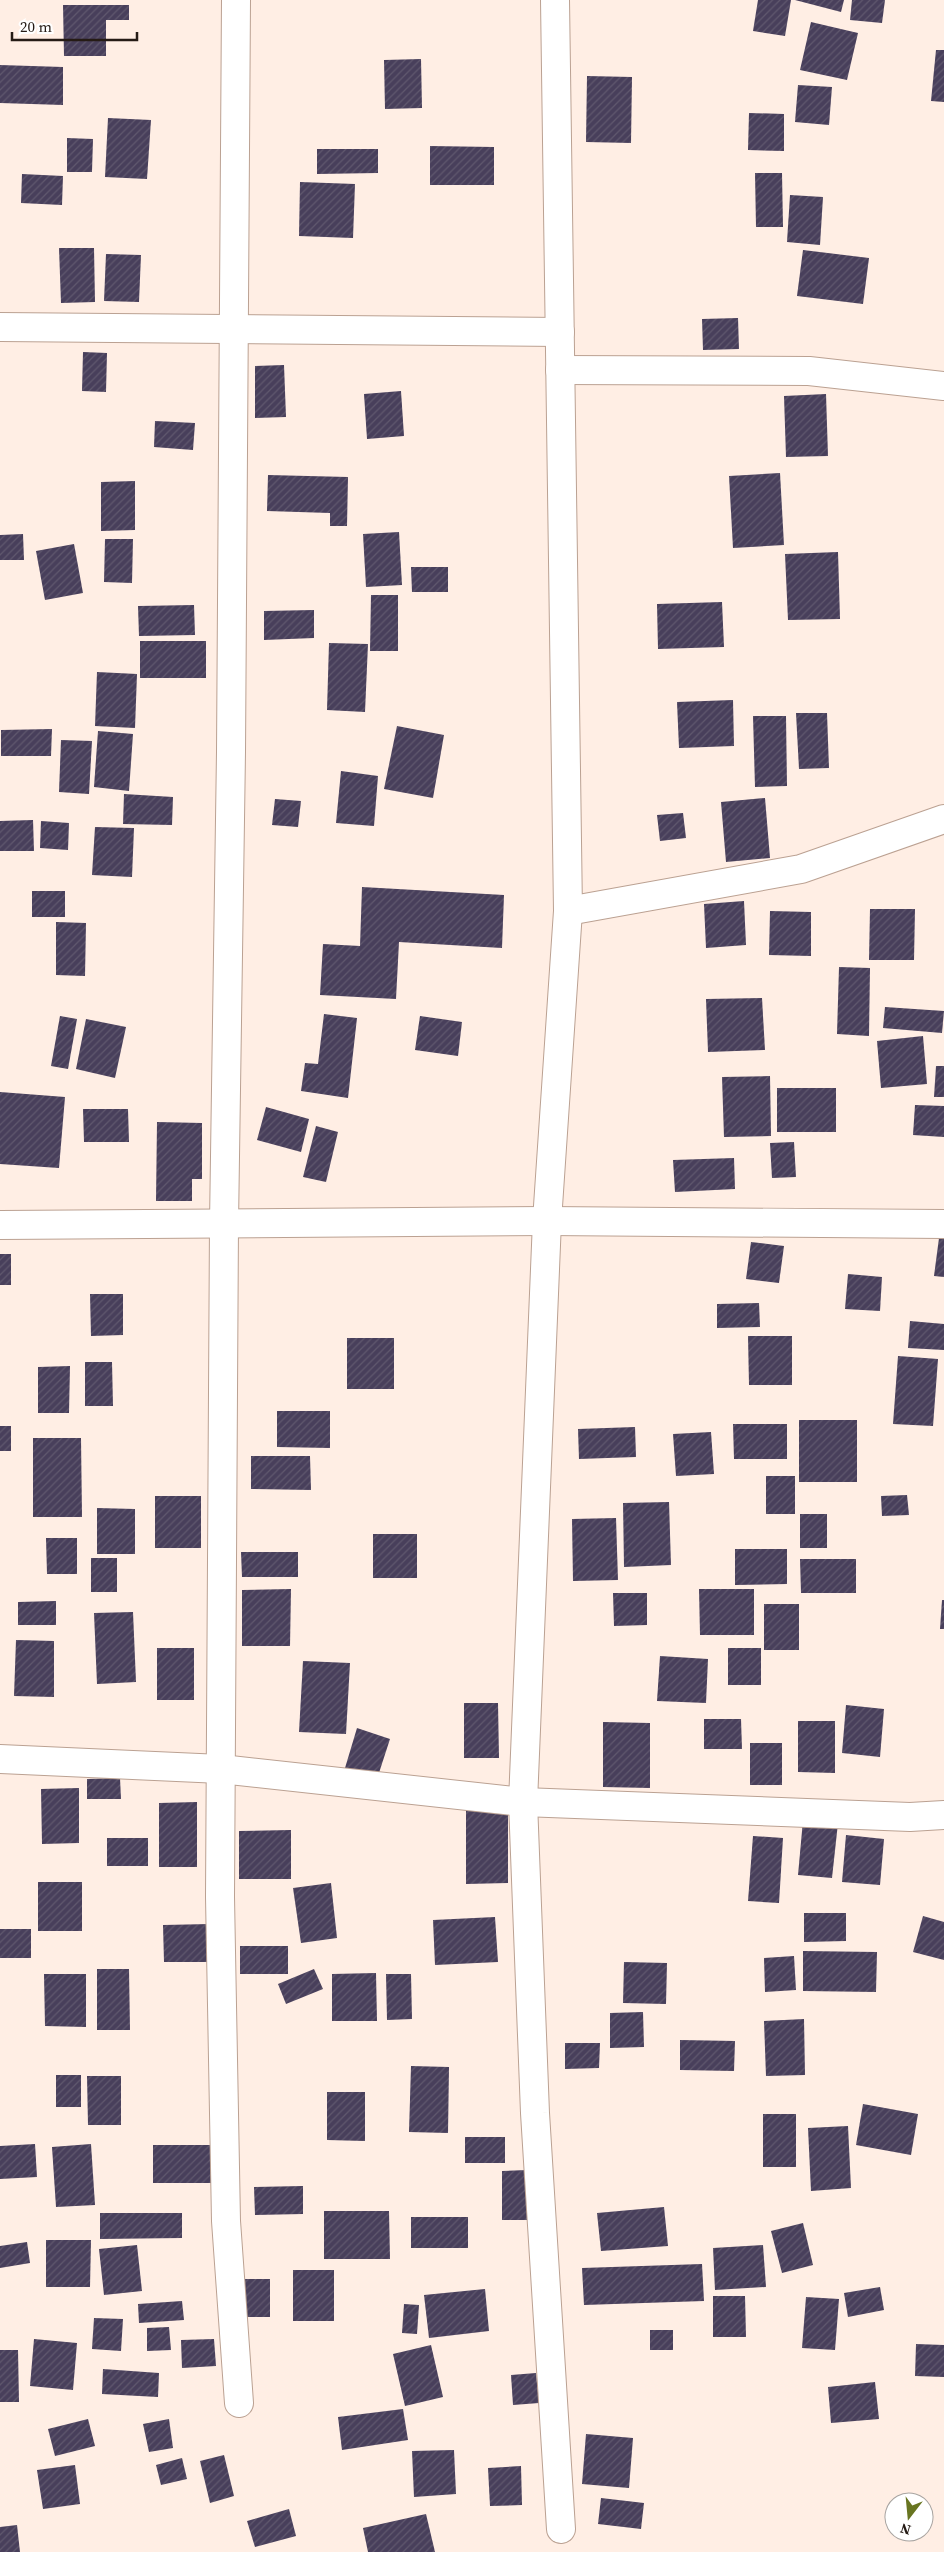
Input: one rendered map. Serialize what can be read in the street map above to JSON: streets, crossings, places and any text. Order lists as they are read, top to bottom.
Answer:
{
  "scale_bar": "20 m",
  "north": "bottom"
}
